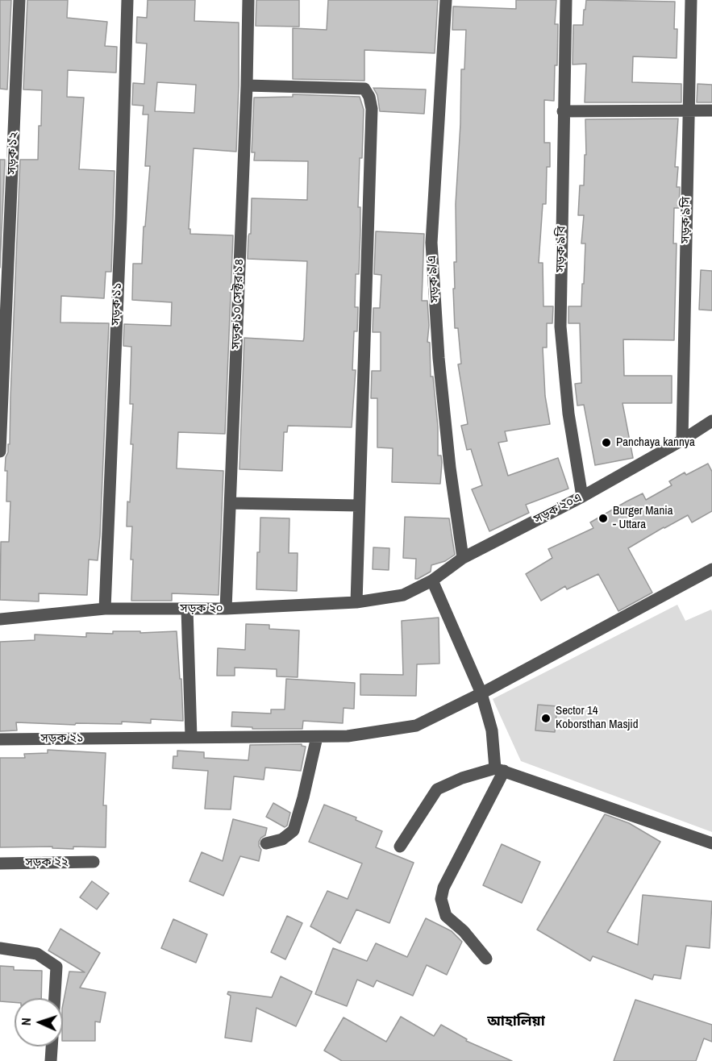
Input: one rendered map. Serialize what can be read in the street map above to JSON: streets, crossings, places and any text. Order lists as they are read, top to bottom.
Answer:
{
  "streets": {
    "street": [
      "সড়ক ১২",
      "সড়ক ৯সি",
      "সড়ক ৯বি",
      "সড়ক ৯/এ",
      "সড়ক ১১",
      "সড়ক ১০ সেক্টর ১৪",
      "সড়ক ২০এ",
      "সড়ক ২০",
      "সড়ক ২১",
      "সড়ক ২২"
    ]
  },
  "crossings": [
    ["সড়ক ৯সি", "সড়ক ২০এ"],
    ["সড়ক ৯বি", "সড়ক ২০এ"],
    ["সড়ক ৯/এ", "সড়ক ২০এ"],
    ["সড়ক ১১", "সড়ক ২০"],
    ["সড়ক ১০ সেক্টর ১৪", "সড়ক ২০"],
    ["সড়ক ২০এ", "সড়ক ২০"]
  ],
  "districts": ["আহালিয়া"],
  "places": ["Panchaya kannya", "Burger Mania - Uttara", "Sector 14 Koborsthan Masjid"],
  "north": "left"
}
